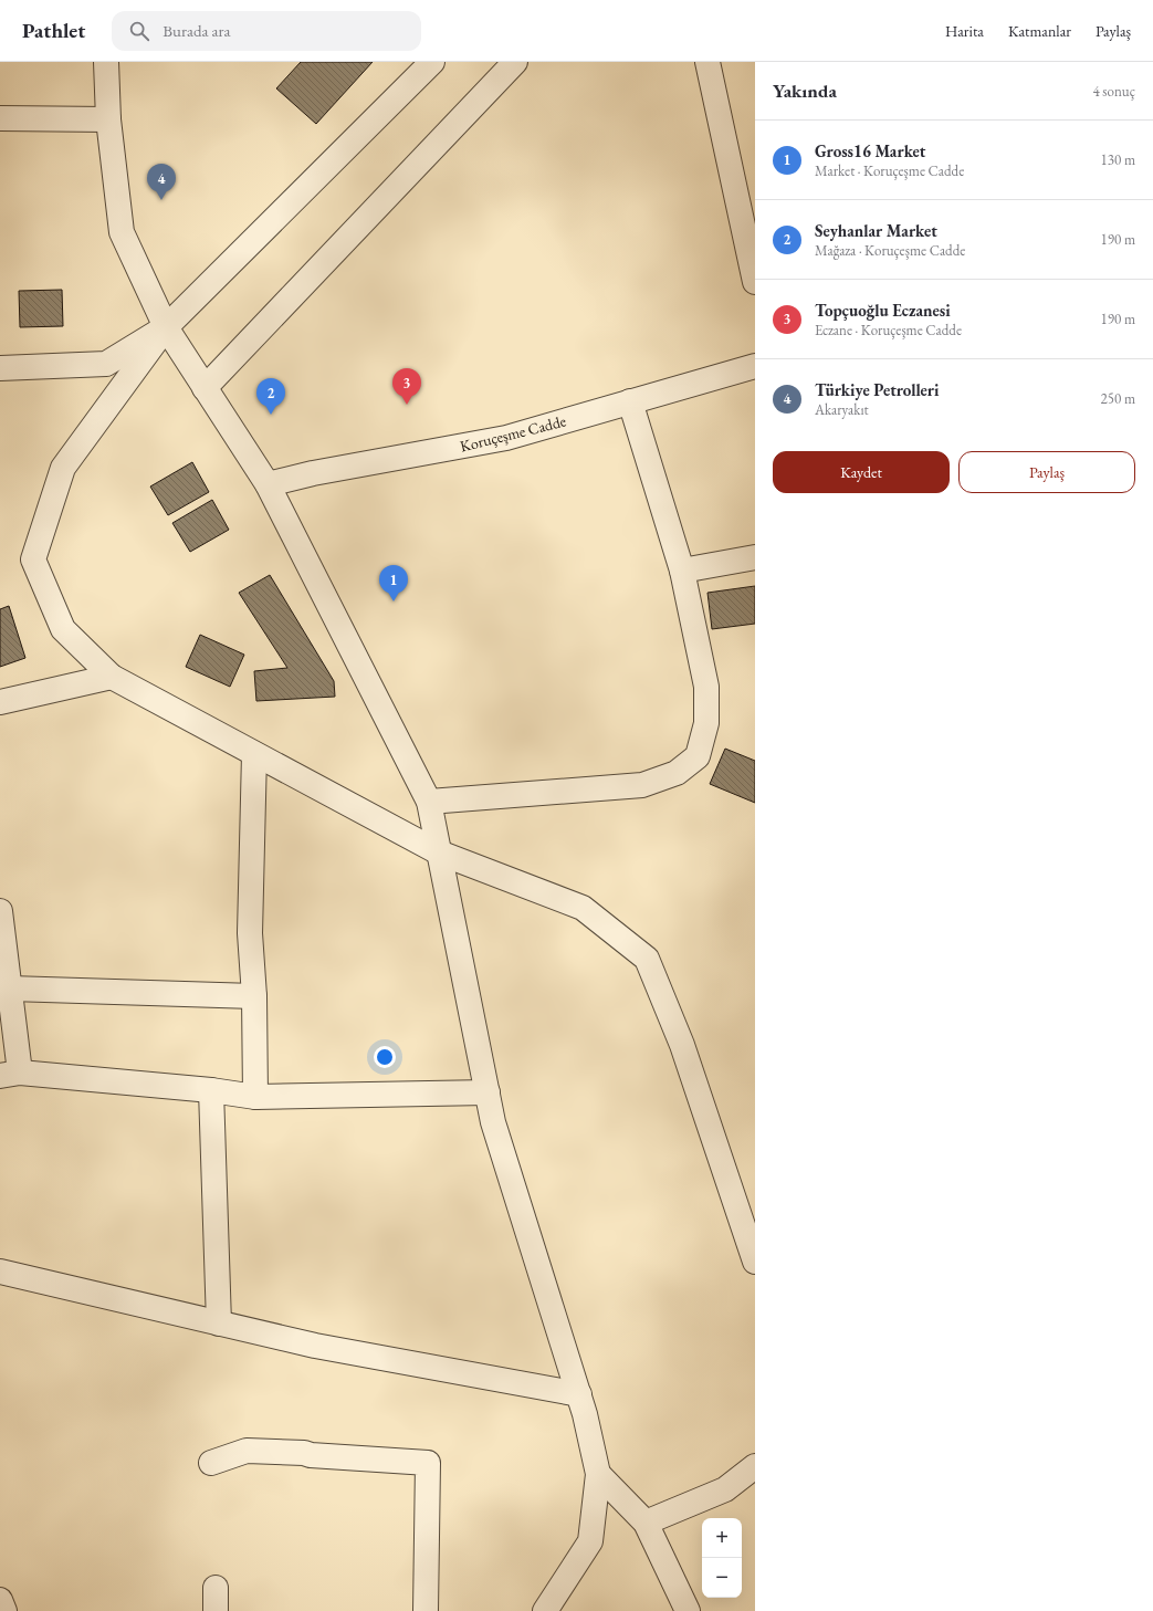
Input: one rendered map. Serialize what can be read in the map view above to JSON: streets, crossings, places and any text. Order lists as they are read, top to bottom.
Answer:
{
  "streets": {
    "street": ["Koruçeşme Cadde"]
  },
  "page": {
    "header": "Pathlet",
    "search": "Burada ara",
    "nav": ["Harita", "Katmanlar", "Paylaş"],
    "heading": ["Yakında", "4 sonuç"],
    "list": [
      {
        "mark": "1",
        "name": "Gross16 Market",
        "note": "Market · Koruçeşme Cadde",
        "value": "130 m"
      },
      {
        "mark": "2",
        "name": "Seyhanlar Market",
        "note": "Mağaza · Koruçeşme Cadde",
        "value": "190 m"
      },
      {
        "mark": "3",
        "name": "Topçuoğlu Eczanesi",
        "note": "Eczane · Koruçeşme Cadde",
        "value": "190 m"
      },
      {
        "mark": "4",
        "name": "Türkiye Petrolleri",
        "note": "Akaryakıt",
        "value": "250 m"
      }
    ],
    "pins": [
      "4",
      "3",
      "2",
      "1"
    ],
    "buttons": ["Kaydet", "Paylaş"],
    "map_buttons": ["+", "−"]
  }
}
